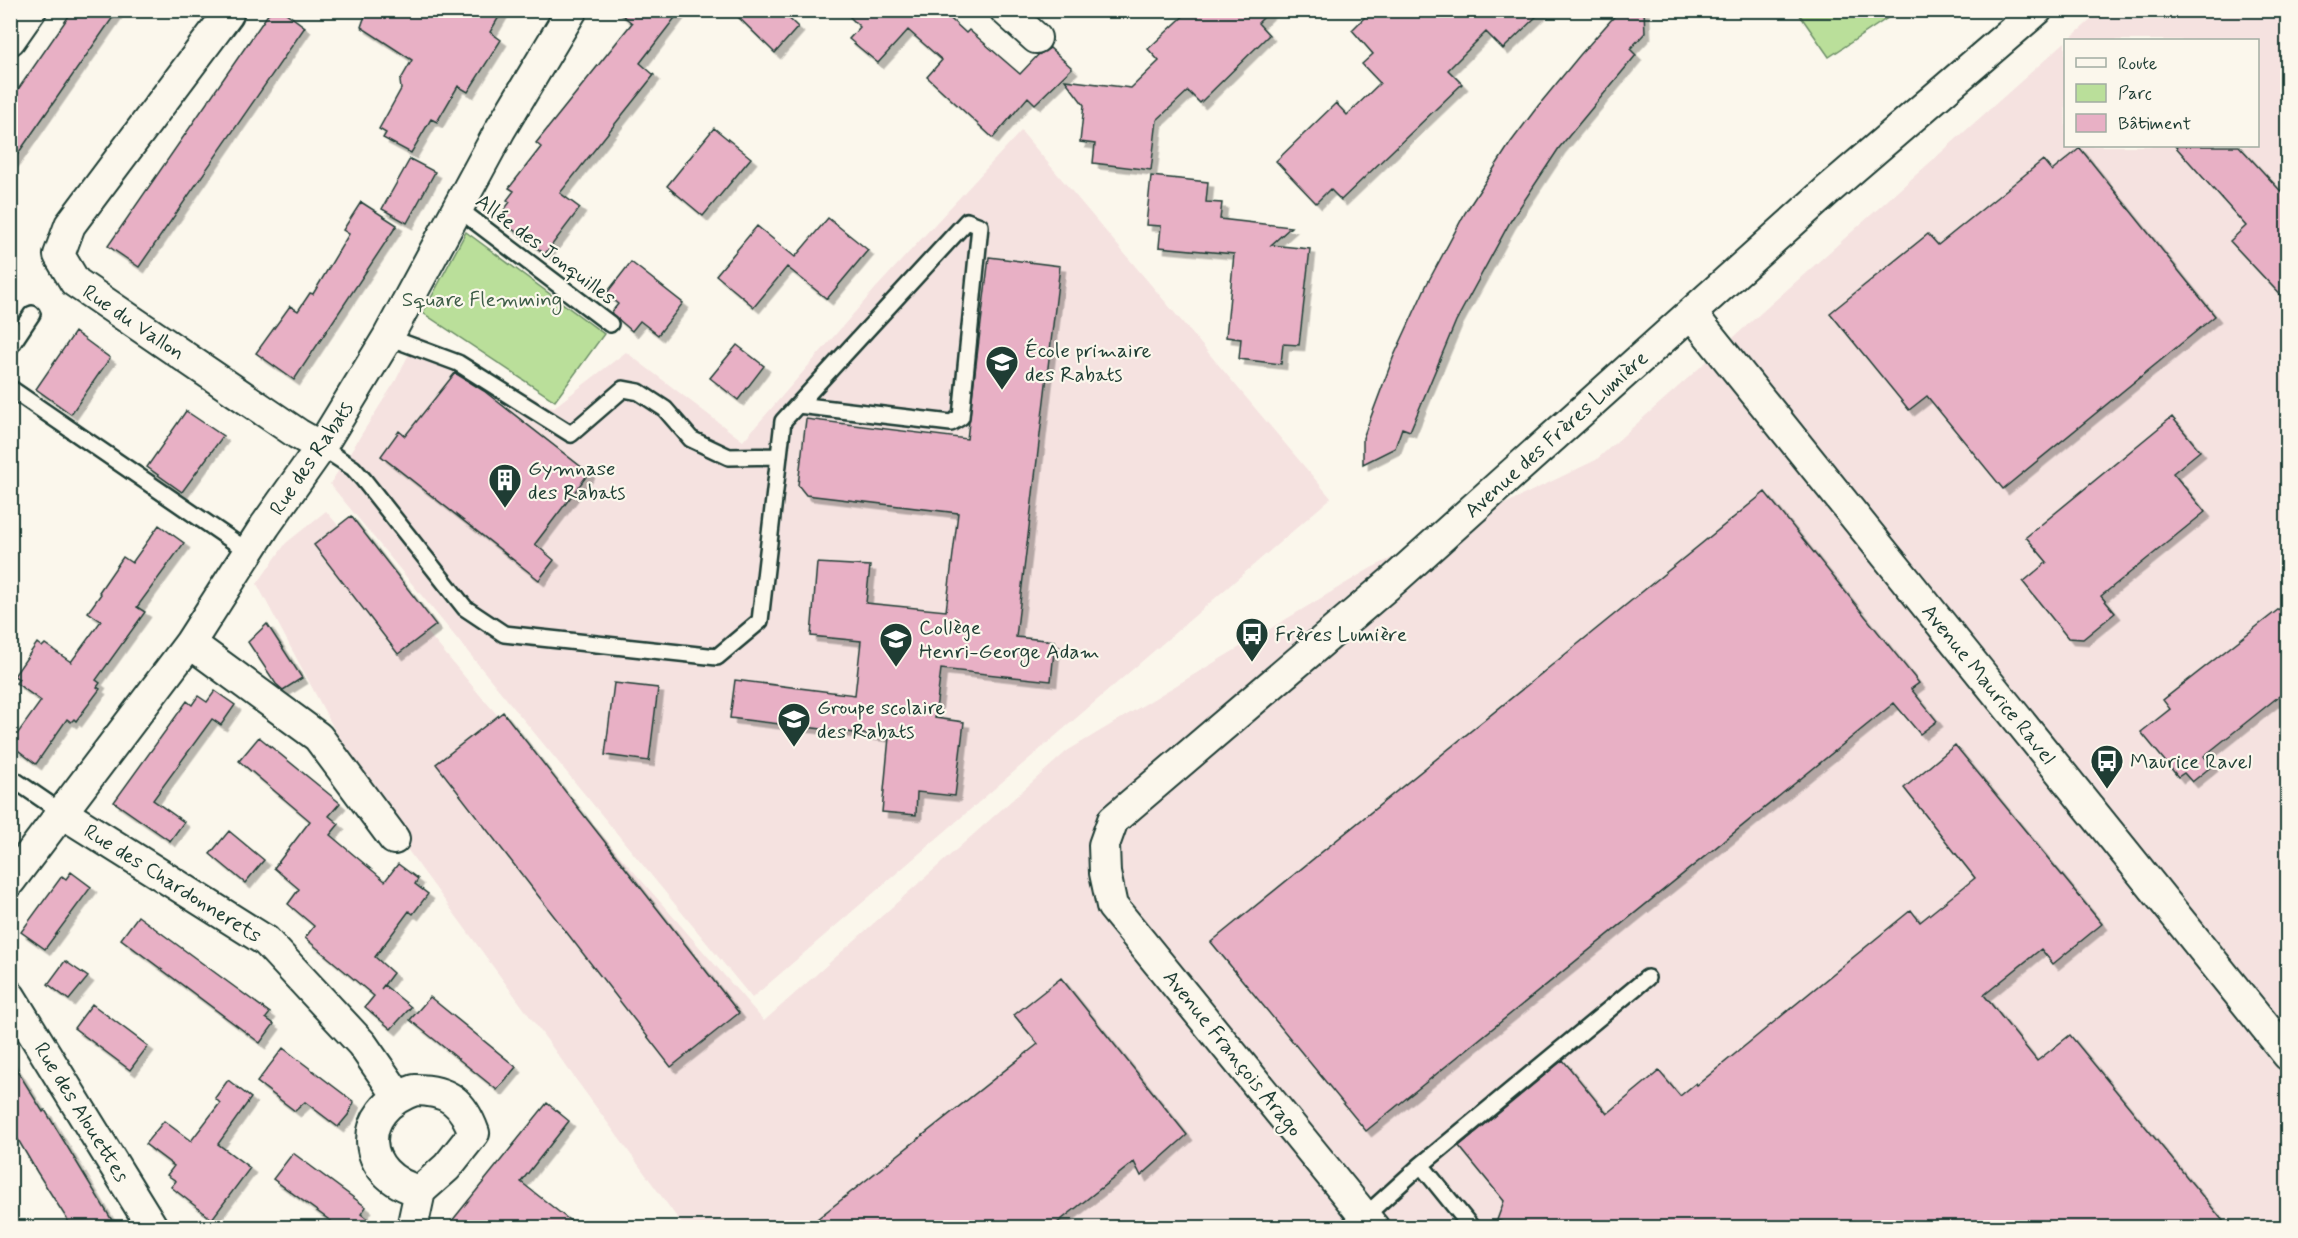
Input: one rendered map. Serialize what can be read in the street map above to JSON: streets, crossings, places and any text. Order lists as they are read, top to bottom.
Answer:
{
  "streets": {
    "street": [
      "Rue du Vallon",
      "Avenue des Frères Lumière",
      "Rue des Rabats",
      "Avenue Maurice Ravel",
      "Rue des Chardonnerets",
      "Avenue François Arago",
      "Rue des Alouettes"
    ],
    "lane": ["Allée des Jonquilles"]
  },
  "crossings": [
    ["Allée des Jonquilles", "Rue des Rabats"],
    ["Rue du Vallon", "Rue des Rabats"],
    ["Avenue des Frères Lumière", "Avenue Maurice Ravel"],
    ["Avenue des Frères Lumière", "Avenue François Arago"],
    ["Rue des Rabats", "Rue des Chardonnerets"]
  ],
  "parks": ["Square Flemming"],
  "places": {
    "school or university": ["École primaire des Rabats", "Collège Henri-George Adam", "Groupe scolaire des Rabats"],
    "building": ["Gymnase des Rabats"],
    "bus stop": ["Frères Lumière", "Maurice Ravel"]
  },
  "legend": ["Route", "Parc", "Bâtiment"]
}
